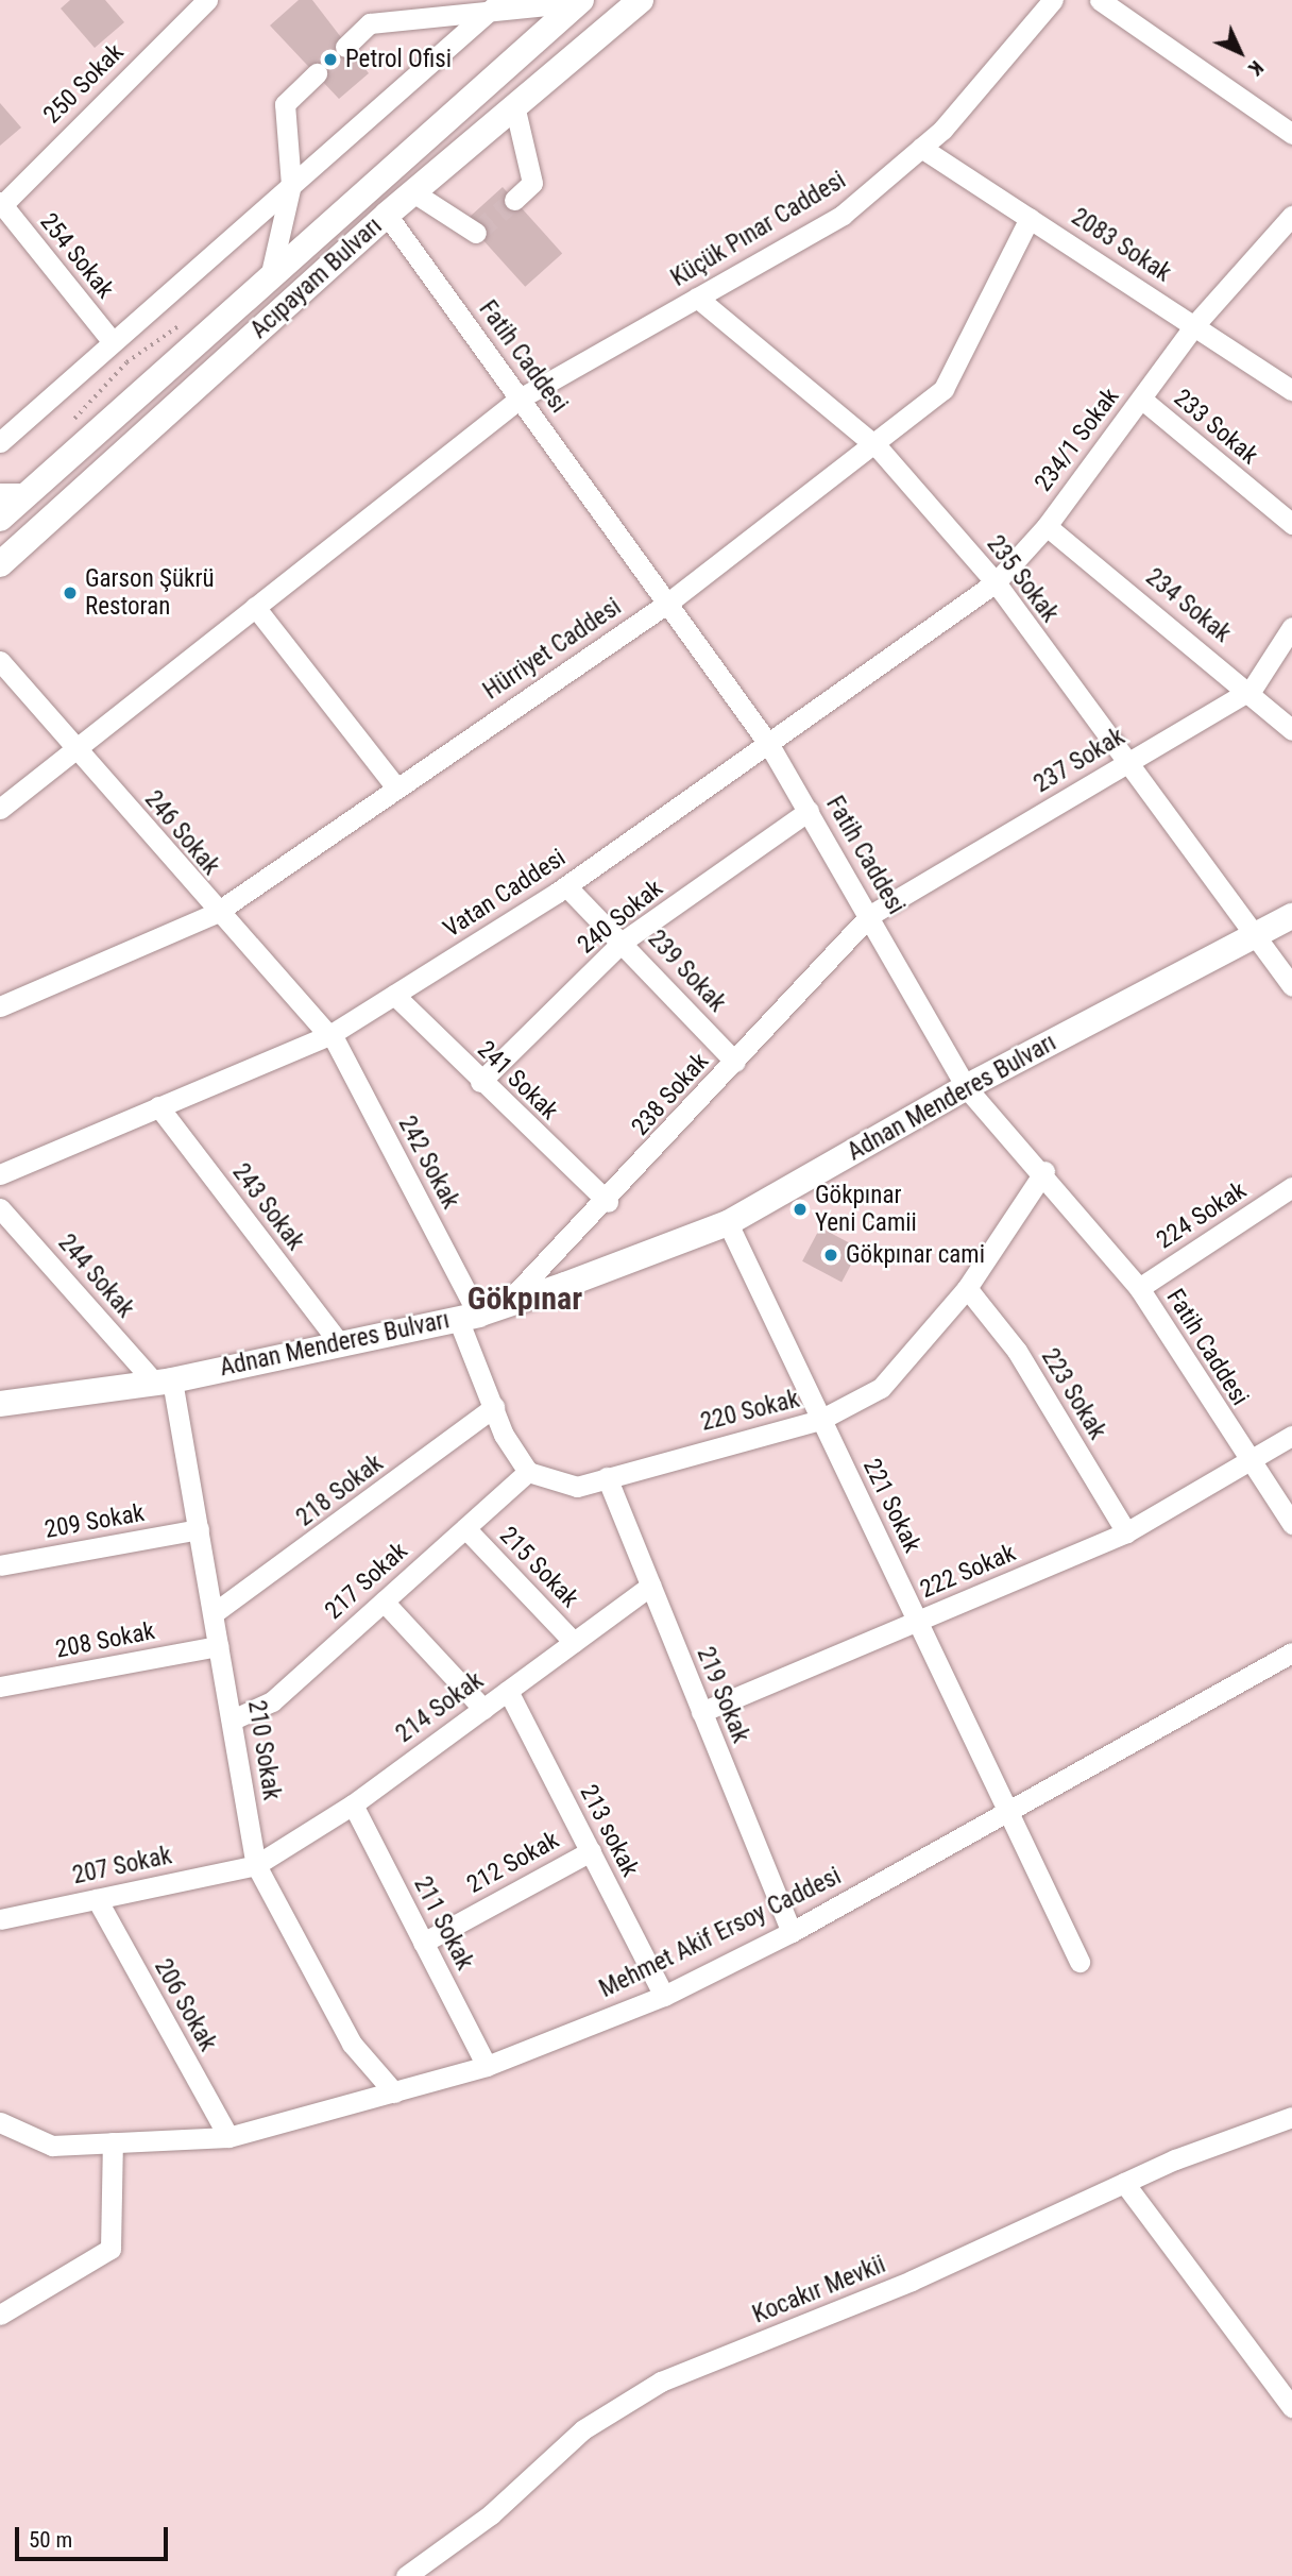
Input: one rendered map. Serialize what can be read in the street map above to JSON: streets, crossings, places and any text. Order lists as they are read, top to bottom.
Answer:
{
  "streets": {
    "main road": ["Acıpayam Bulvarı", "Adnan Menderes Bulvarı"],
    "street": [
      "250 Sokak",
      "Küçük Pınar Caddesi",
      "2083 Sokak",
      "254 Sokak",
      "Fatih Caddesi",
      "233 Sokak",
      "234/1 Sokak",
      "235 Sokak",
      "234 Sokak",
      "Hürriyet Caddesi",
      "237 Sokak",
      "246 Sokak",
      "Vatan Caddesi",
      "240 Sokak",
      "239 Sokak",
      "241 Sokak",
      "238 Sokak",
      "242 Sokak",
      "243 Sokak",
      "224 Sokak",
      "244 Sokak",
      "223 Sokak",
      "220 Sokak",
      "218 Sokak",
      "221 Sokak",
      "209 Sokak",
      "215 Sokak",
      "222 Sokak",
      "217 Sokak",
      "208 Sokak",
      "219 Sokak",
      "214 Sokak",
      "210 Sokak",
      "213 sokak",
      "212 Sokak",
      "207 Sokak",
      "211 Sokak",
      "Mehmet Akif Ersoy Caddesi",
      "206 Sokak",
      "Kocakır Mevkii"
    ]
  },
  "crossings": [
    ["250 Sokak", "254 Sokak"],
    ["Küçük Pınar Caddesi", "2083 Sokak"],
    ["Küçük Pınar Caddesi", "Fatih Caddesi"],
    ["Küçük Pınar Caddesi", "235 Sokak"],
    ["Küçük Pınar Caddesi", "246 Sokak"],
    ["2083 Sokak", "234/1 Sokak"],
    ["2083 Sokak", "Hürriyet Caddesi"],
    ["Acıpayam Bulvarı", "Fatih Caddesi"],
    ["Fatih Caddesi", "Hürriyet Caddesi"],
    ["Fatih Caddesi", "237 Sokak"],
    ["Fatih Caddesi", "Vatan Caddesi"],
    ["Fatih Caddesi", "240 Sokak"],
    ["Fatih Caddesi", "238 Sokak"],
    ["Fatih Caddesi", "Adnan Menderes Bulvarı"],
    ["Fatih Caddesi", "224 Sokak"],
    ["Fatih Caddesi", "220 Sokak"],
    ["Fatih Caddesi", "222 Sokak"],
    ["233 Sokak", "234/1 Sokak"],
    ["234/1 Sokak", "235 Sokak"],
    ["234/1 Sokak", "234 Sokak"],
    ["234/1 Sokak", "Vatan Caddesi"],
    ["235 Sokak", "Hürriyet Caddesi"],
    ["235 Sokak", "237 Sokak"],
    ["235 Sokak", "Vatan Caddesi"],
    ["235 Sokak", "Adnan Menderes Bulvarı"],
    ["234 Sokak", "237 Sokak"],
    ["Hürriyet Caddesi", "246 Sokak"],
    ["237 Sokak", "238 Sokak"],
    ["246 Sokak", "Vatan Caddesi"],
    ["246 Sokak", "242 Sokak"],
    ["Vatan Caddesi", "239 Sokak"],
    ["Vatan Caddesi", "241 Sokak"],
    ["Vatan Caddesi", "242 Sokak"],
    ["Vatan Caddesi", "243 Sokak"],
    ["240 Sokak", "239 Sokak"],
    ["240 Sokak", "241 Sokak"],
    ["239 Sokak", "238 Sokak"],
    ["241 Sokak", "238 Sokak"],
    ["238 Sokak", "Adnan Menderes Bulvarı"],
    ["Adnan Menderes Bulvarı", "242 Sokak"],
    ["Adnan Menderes Bulvarı", "243 Sokak"],
    ["Adnan Menderes Bulvarı", "244 Sokak"],
    ["Adnan Menderes Bulvarı", "221 Sokak"],
    ["Adnan Menderes Bulvarı", "210 Sokak"],
    ["244 Sokak", "210 Sokak"],
    ["223 Sokak", "220 Sokak"],
    ["223 Sokak", "222 Sokak"],
    ["220 Sokak", "221 Sokak"],
    ["220 Sokak", "217 Sokak"],
    ["220 Sokak", "219 Sokak"],
    ["218 Sokak", "210 Sokak"],
    ["221 Sokak", "222 Sokak"],
    ["221 Sokak", "Mehmet Akif Ersoy Caddesi"],
    ["209 Sokak", "210 Sokak"],
    ["215 Sokak", "217 Sokak"],
    ["215 Sokak", "214 Sokak"],
    ["222 Sokak", "219 Sokak"],
    ["217 Sokak", "210 Sokak"],
    ["208 Sokak", "210 Sokak"],
    ["219 Sokak", "214 Sokak"],
    ["219 Sokak", "Mehmet Akif Ersoy Caddesi"],
    ["214 Sokak", "210 Sokak"],
    ["214 Sokak", "213 sokak"],
    ["214 Sokak", "207 Sokak"],
    ["214 Sokak", "211 Sokak"],
    ["210 Sokak", "207 Sokak"],
    ["210 Sokak", "Mehmet Akif Ersoy Caddesi"],
    ["213 sokak", "212 Sokak"],
    ["213 sokak", "Mehmet Akif Ersoy Caddesi"],
    ["212 Sokak", "211 Sokak"],
    ["207 Sokak", "206 Sokak"],
    ["211 Sokak", "Mehmet Akif Ersoy Caddesi"],
    ["Mehmet Akif Ersoy Caddesi", "206 Sokak"]
  ],
  "districts": ["Gökpınar"],
  "places": [
    "Petrol Ofisi",
    "Garson Şükrü Restoran",
    "Gökpınar Yeni Camii",
    "Gökpınar cami"
  ],
  "scale_bar": "50 m",
  "north": "bottom right"
}
